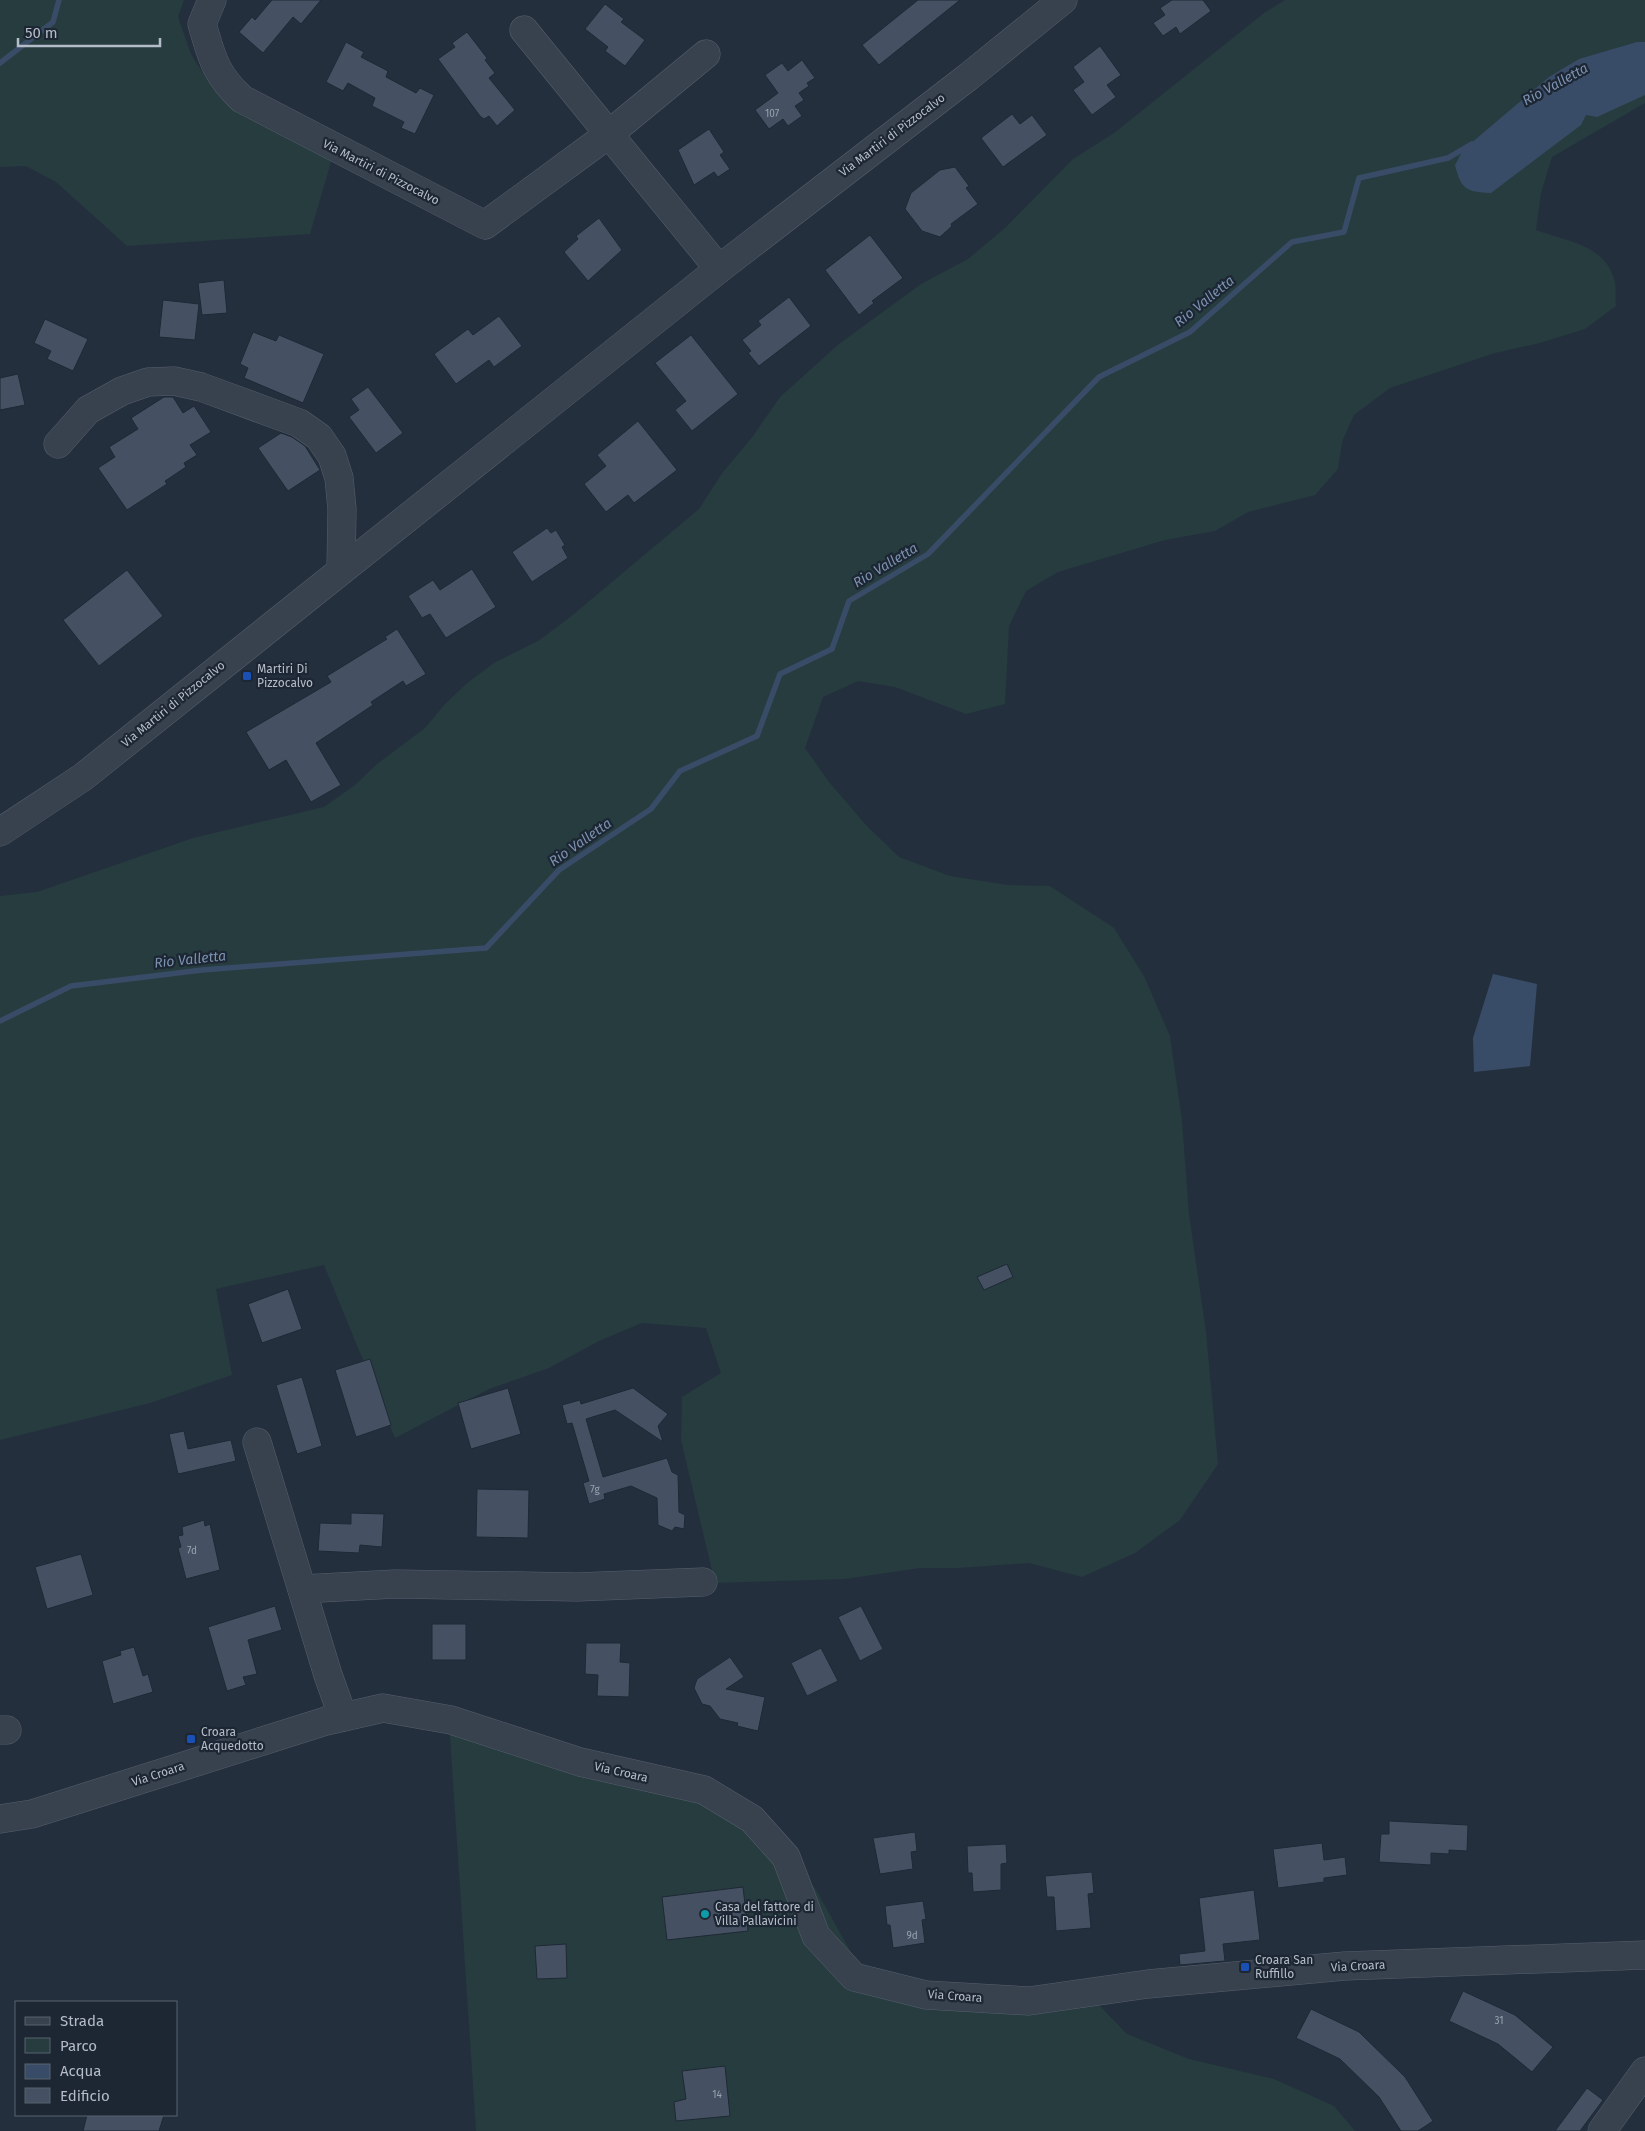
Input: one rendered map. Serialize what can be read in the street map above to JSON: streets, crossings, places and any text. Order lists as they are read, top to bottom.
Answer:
{
  "streets": {
    "street": ["Via Martiri di Pizzocalvo", "Via Croara"]
  },
  "water": ["Rio Valletta"],
  "places": {
    "transit": ["Martiri Di Pizzocalvo", "Croara Acquedotto", "Croara San Ruffillo"],
    "other": ["Casa del fattore di Villa Pallavicini"]
  },
  "house_numbers": [
    "107",
    "7g",
    "7d",
    "9d",
    "31",
    "14"
  ],
  "legend": [
    "Strada",
    "Parco",
    "Acqua",
    "Edificio"
  ],
  "scale_bar": "50 m"
}
